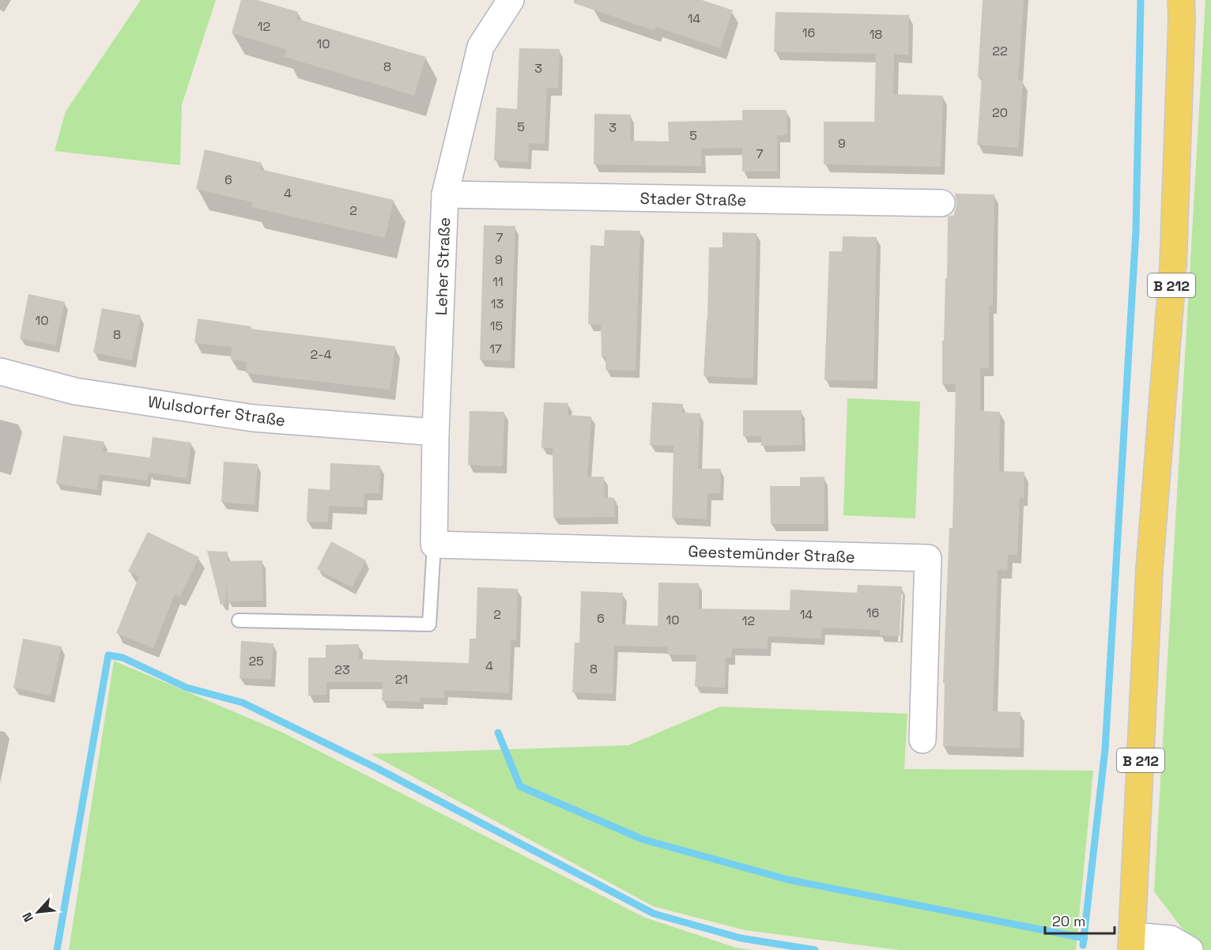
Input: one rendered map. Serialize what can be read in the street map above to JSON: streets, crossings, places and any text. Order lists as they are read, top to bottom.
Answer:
{
  "streets": {
    "main road": ["B 212"],
    "street": [
      "Stader Straße",
      "Leher Straße",
      "Wulsdorfer Straße",
      "Geestemünder Straße"
    ]
  },
  "crossings": [
    ["Stader Straße", "Leher Straße"],
    ["Leher Straße", "Wulsdorfer Straße"],
    ["Leher Straße", "Geestemünder Straße"]
  ],
  "house_numbers": [
    "14",
    "12",
    "16",
    "18",
    "10",
    "22",
    "8",
    "3",
    "20",
    "5",
    "3",
    "5",
    "9",
    "7",
    "6",
    "4",
    "2",
    "7",
    "9",
    "11",
    "13",
    "10",
    "15",
    "8",
    "17",
    "2-4",
    "16",
    "2",
    "14",
    "6",
    "10",
    "12",
    "25",
    "4",
    "8",
    "23",
    "21"
  ],
  "scale_bar": "20 m",
  "north": "bottom left"
}
